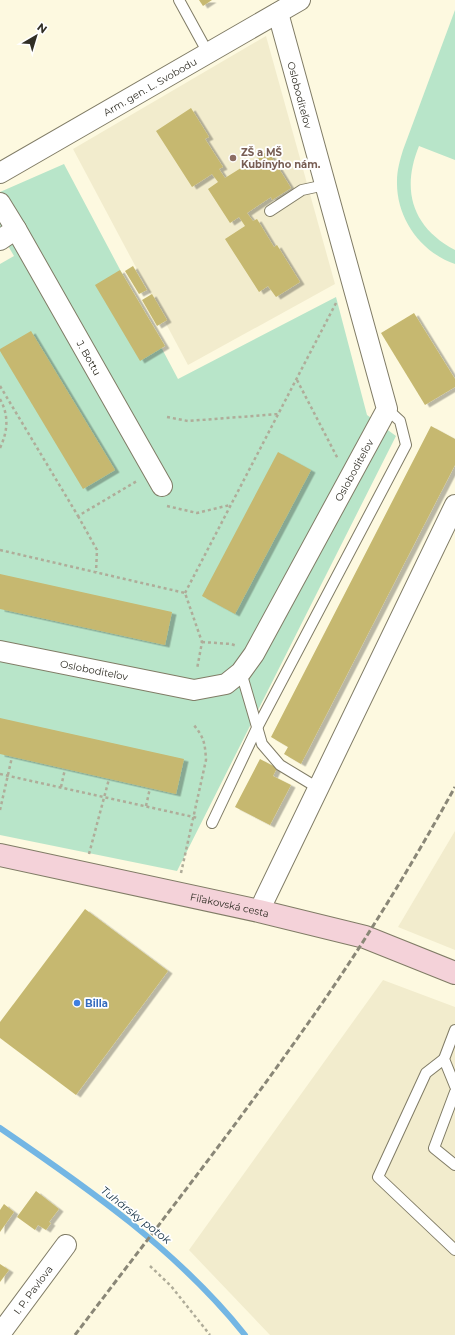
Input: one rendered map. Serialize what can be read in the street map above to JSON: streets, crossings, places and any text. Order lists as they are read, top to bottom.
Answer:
{
  "streets": {
    "street": [
      "Arm. gen. L. Svobodu",
      "Osloboditeľov",
      "J. Bottu",
      "Fiľakovská cesta",
      "I. P. Pavlova"
    ]
  },
  "crossings": [
    ["Arm. gen. L. Svobodu", "Osloboditeľov"]
  ],
  "water": ["Tuhársky potok"],
  "places": ["ZŠ a MŠ Kubínyho nám.", "Billa"],
  "north": "top right"
}
